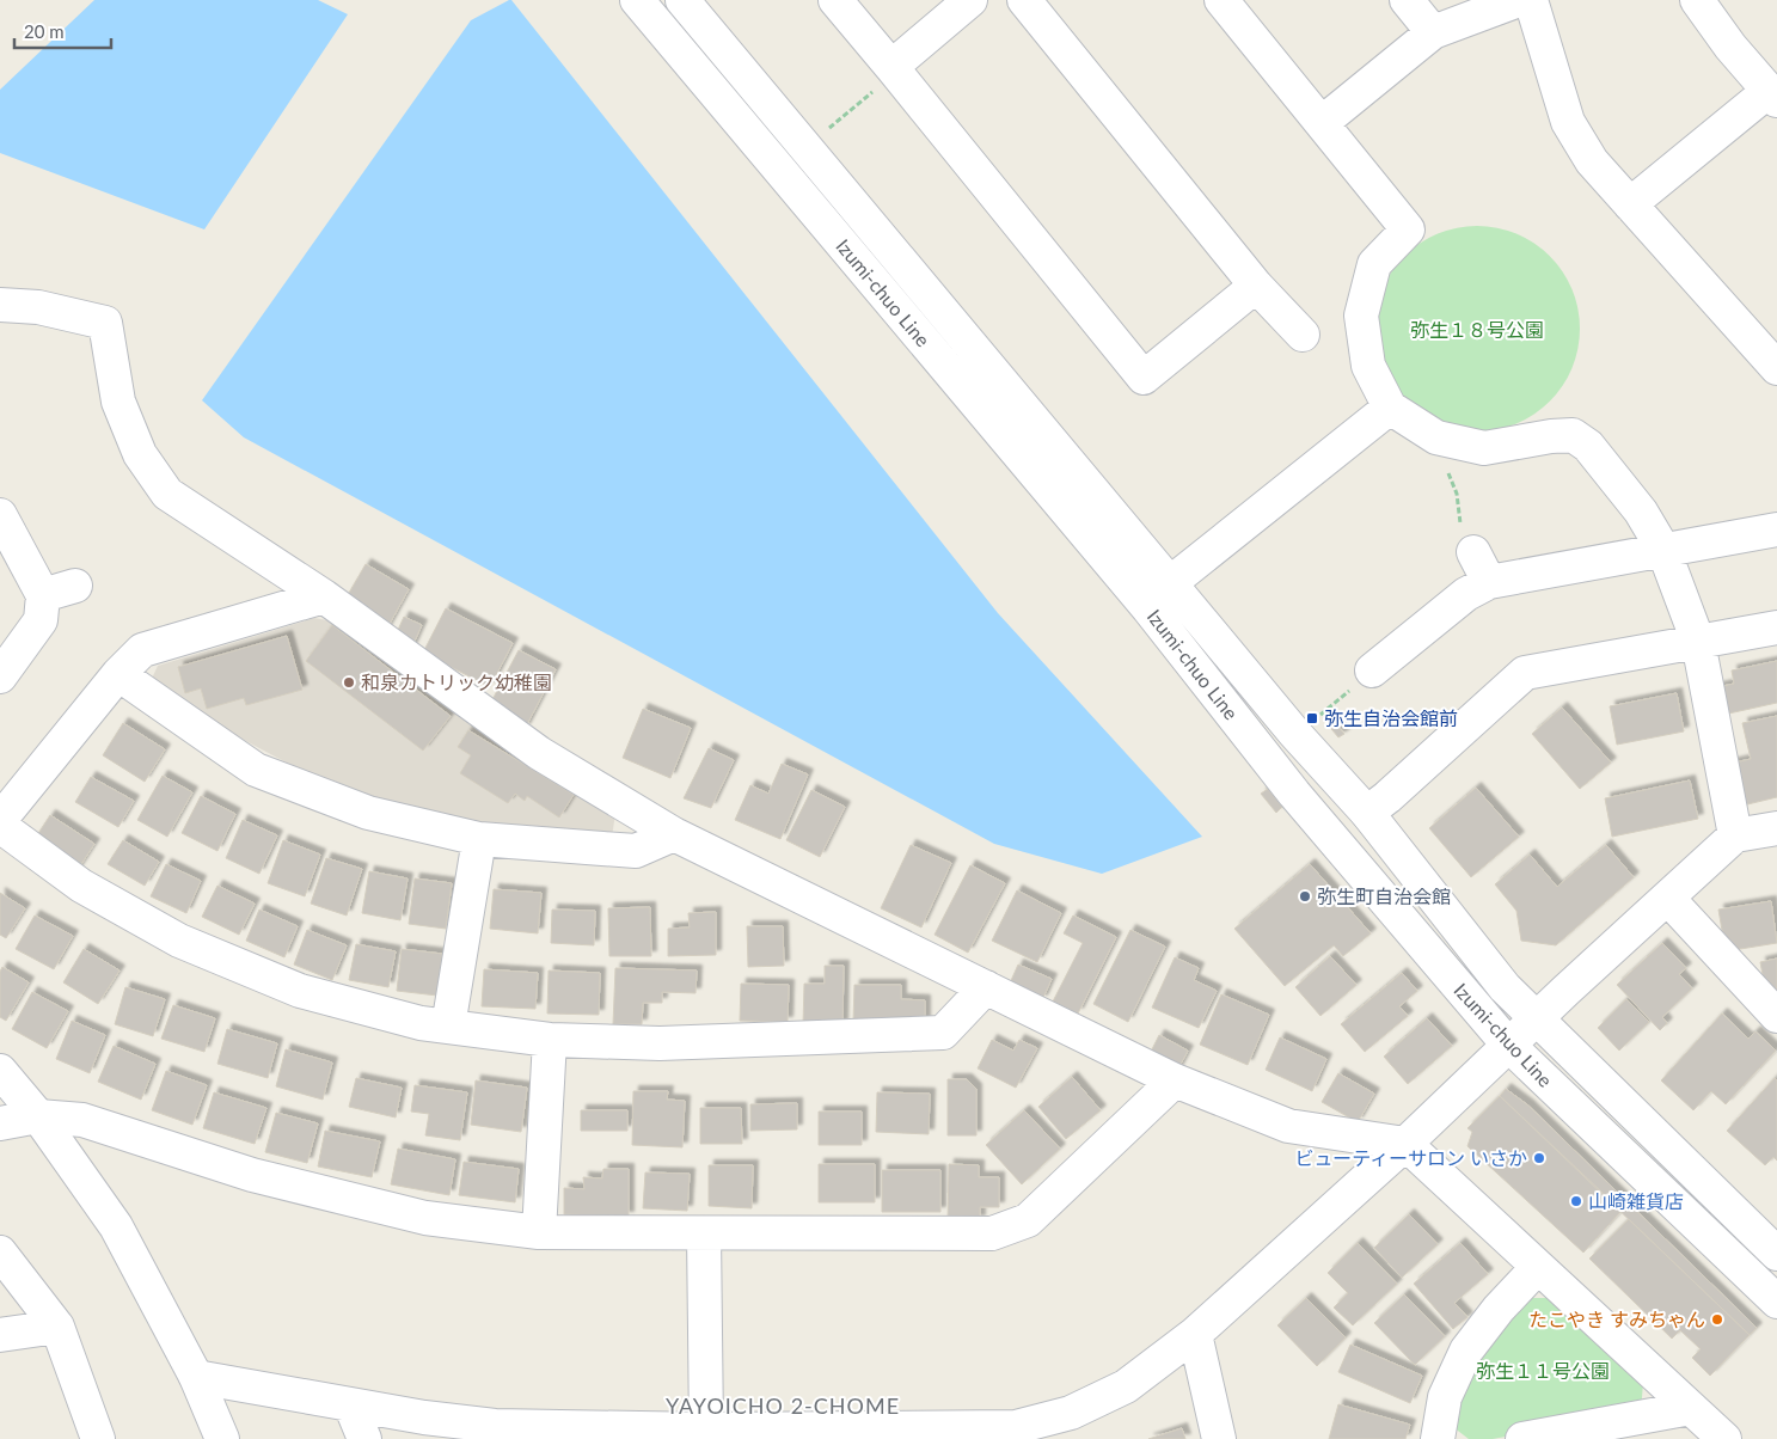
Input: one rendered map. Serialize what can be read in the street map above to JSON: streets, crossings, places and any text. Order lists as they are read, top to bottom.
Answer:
{
  "streets": {
    "street": ["Izumi-chuo Line"]
  },
  "districts": ["YAYOICHO 2-CHOME"],
  "parks": ["弥生１８号公園", "弥生１１号公園"],
  "places": {
    "other": [
      "和泉カトリック幼稚園",
      "弥生町自治会館",
      "ビューティーサロン いさか",
      "山崎雑貨店",
      "たこやき すみちゃん"
    ],
    "transit": ["弥生自治会館前"]
  },
  "scale_bar": "20 m"
}
